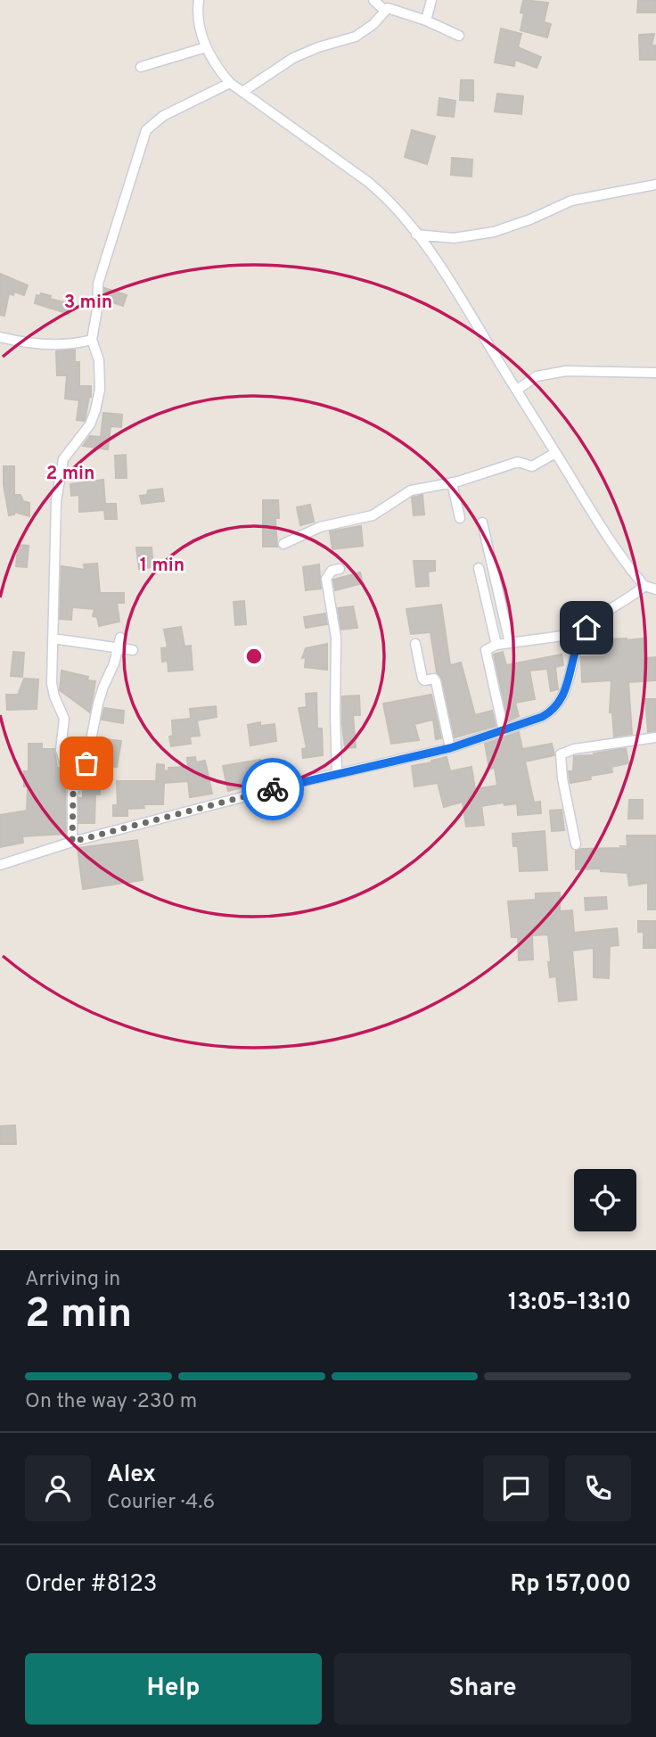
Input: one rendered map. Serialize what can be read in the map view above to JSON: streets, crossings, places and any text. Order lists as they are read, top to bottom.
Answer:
{
  "page": {
    "heading": ["2 min", "Arriving in", "13:05–13:10"],
    "panel": [
      "Alex",
      "Courier · 4.6",
      "Order #8123",
      "Rp 157,000"
    ],
    "bar": "On the way · 230 m",
    "buttons": ["Help", "Share"]
  },
  "rings": ["3 min", "2 min", "1 min"]
}
